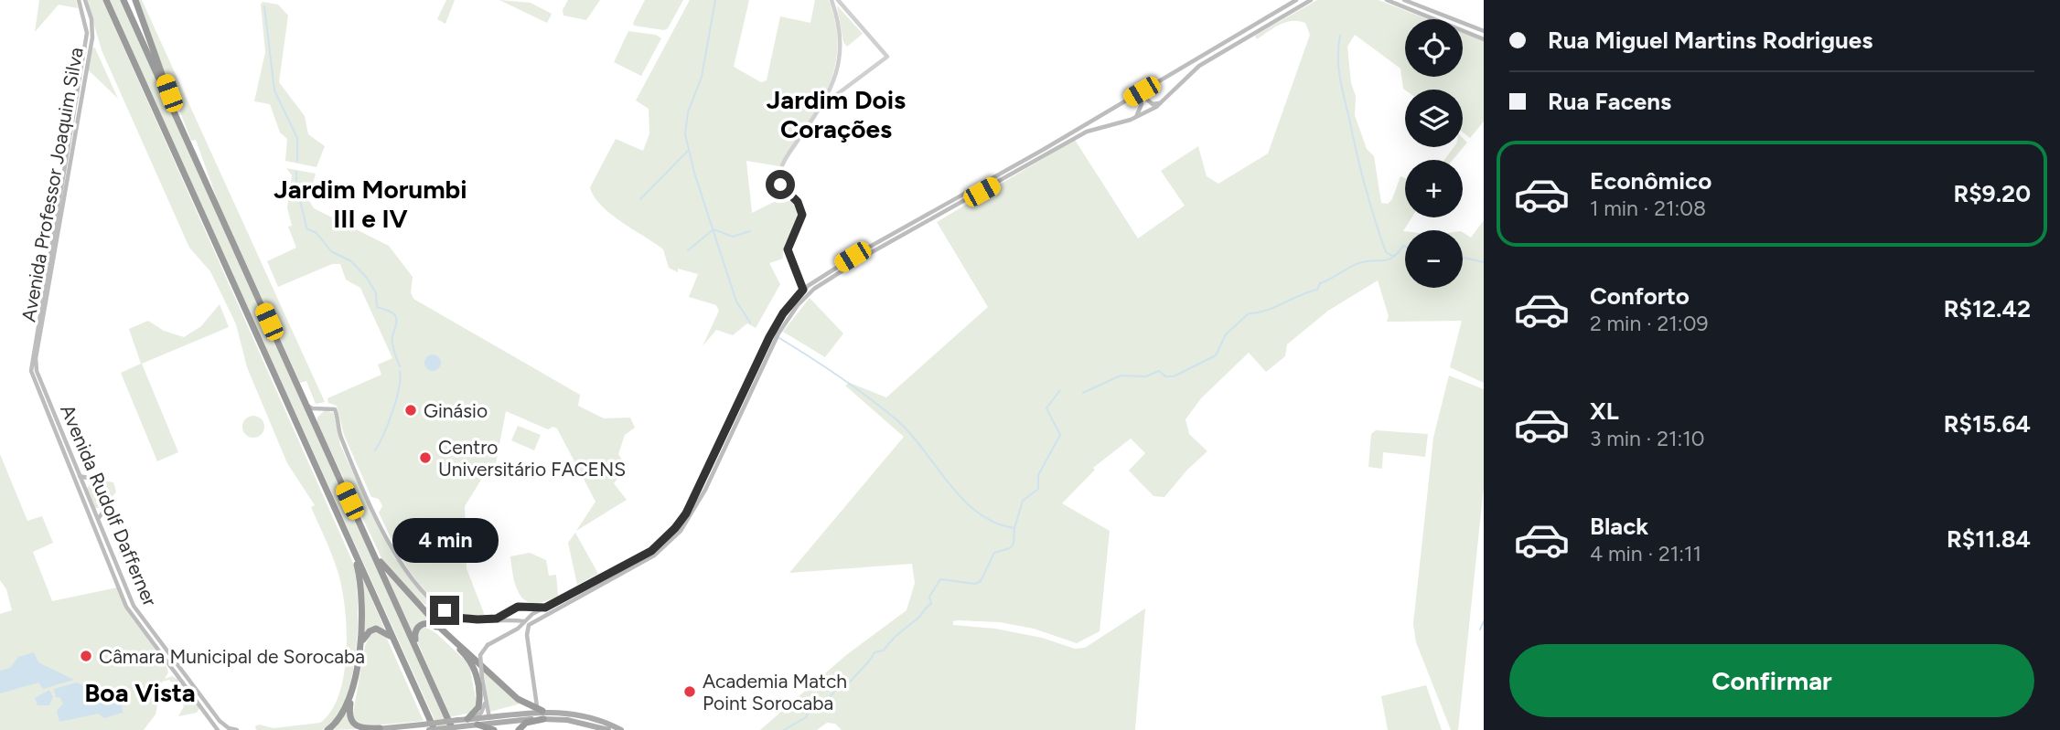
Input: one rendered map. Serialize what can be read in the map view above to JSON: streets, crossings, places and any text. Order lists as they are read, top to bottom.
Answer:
{
  "streets": {
    "main road": ["Avenida Professor Joaquim Silva", "Avenida Rudolf Dafferner"]
  },
  "crossings": [
    ["Avenida Professor Joaquim Silva", "Avenida Rudolf Dafferner"]
  ],
  "districts": ["Jardim Dois Corações", "Jardim Morumbi III e IV", "Boa Vista"],
  "places": [
    "Ginásio",
    "Centro Universitário FACENS",
    "Câmara Municipal de Sorocaba",
    "Academia Match Point Sorocaba"
  ],
  "page": {
    "banner": ["Rua Miguel Martins Rodrigues", "Rua Facens"],
    "map_buttons": ["+", "−"],
    "list": [
      {
        "name": "Econômico",
        "note": "1 min · 21:08",
        "value": "R$9.20"
      },
      {
        "name": "Conforto",
        "note": "2 min · 21:09",
        "value": "R$12.42"
      },
      {
        "name": "XL",
        "note": "3 min · 21:10",
        "value": "R$15.64"
      },
      {
        "name": "Black",
        "note": "4 min · 21:11",
        "value": "R$11.84"
      }
    ],
    "bubble": "4 min",
    "buttons": "Confirmar"
  }
}
